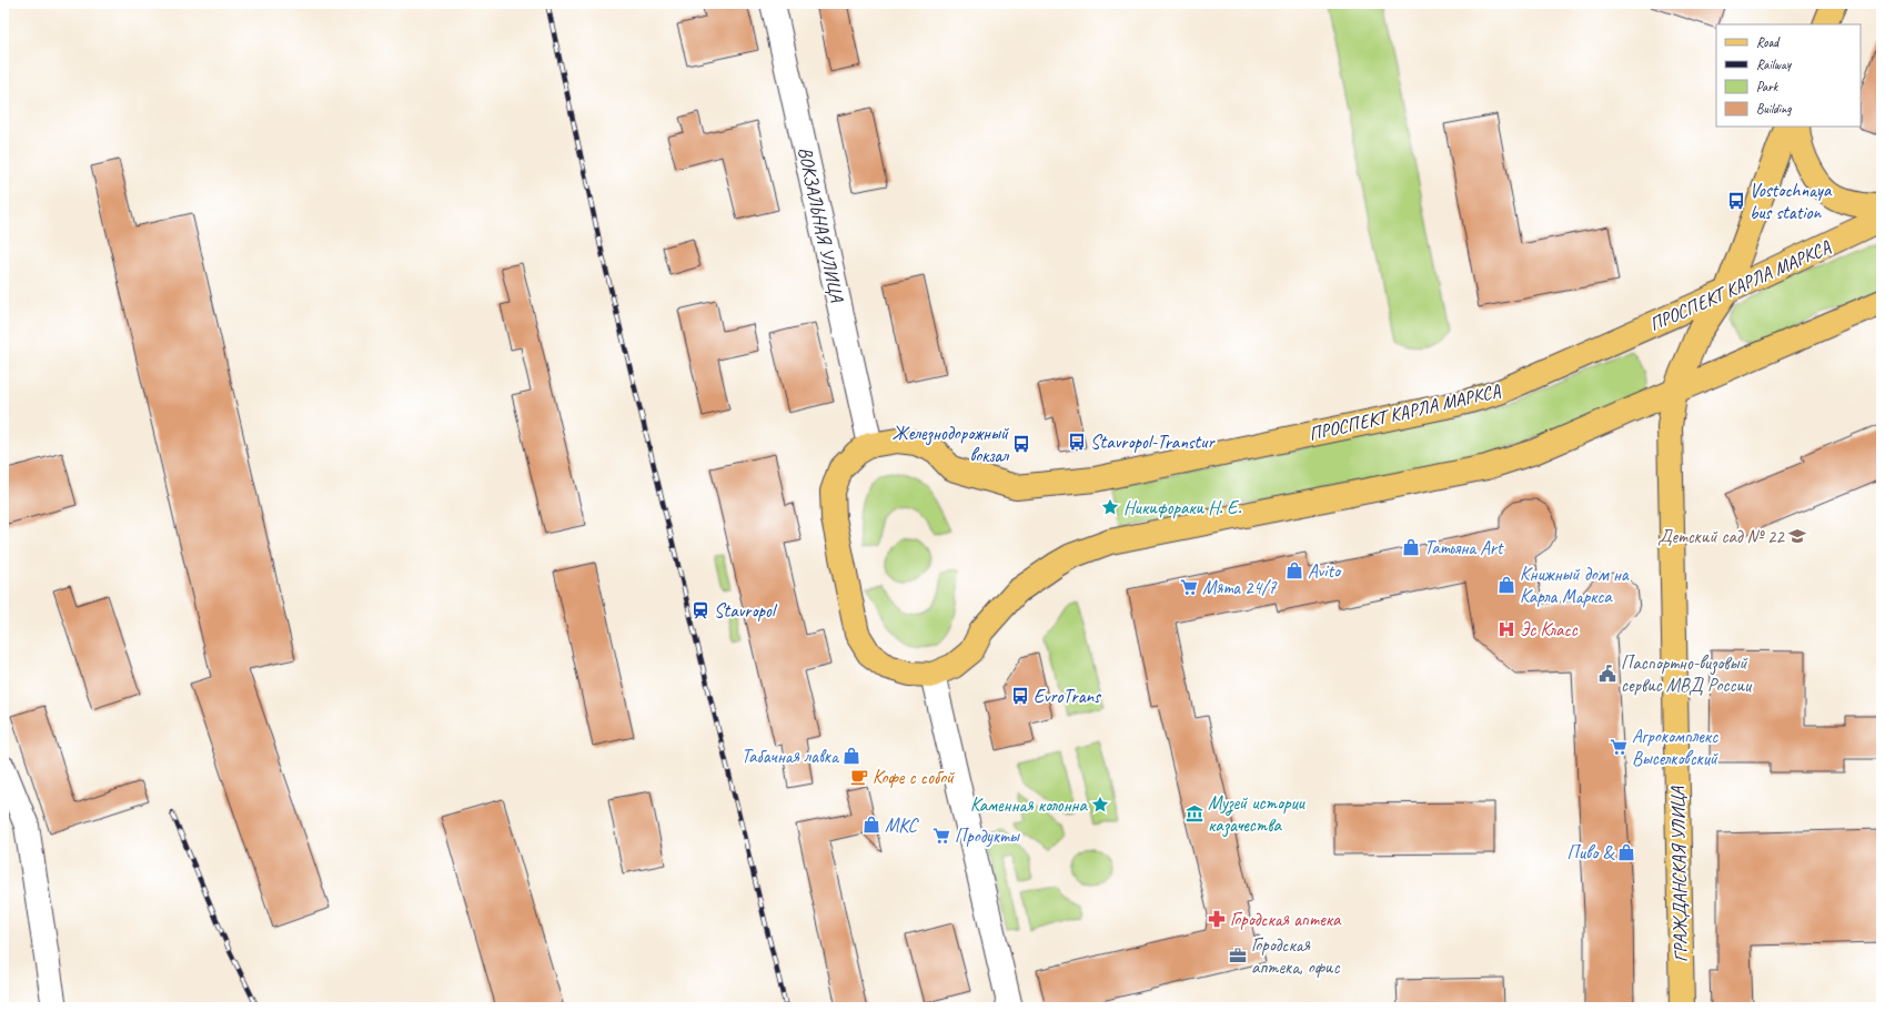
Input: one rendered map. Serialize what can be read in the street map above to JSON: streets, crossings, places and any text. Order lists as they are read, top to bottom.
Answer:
{
  "streets": {
    "main road": ["ПРОСПЕКТ КАРЛА МАРКСА", "ГРАЖДАНСКАЯ УЛИЦА"],
    "street": ["ВОКЗАЛЬНАЯ УЛИЦА"]
  },
  "crossings": [
    ["ВОКЗАЛЬНАЯ УЛИЦА", "ПРОСПЕКТ КАРЛА МАРКСА"],
    ["ПРОСПЕКТ КАРЛА МАРКСА", "ГРАЖДАНСКАЯ УЛИЦА"]
  ],
  "places": {
    "bus stop": [
      "Vostochnaya bus station",
      "Stavropol-Transtur",
      "Железнодорожный вокзал",
      "EvroTrans"
    ],
    "place": ["Никифораки Н. Е.", "Каменная колонна"],
    "school or university": ["Детский сад № 22"],
    "shop": [
      "Татьяна Art",
      "Avito",
      "Книжный дом на Карла Маркса",
      "Табачная лавка",
      "МКС",
      "Пиво &"
    ],
    "supermarket": ["Мята 24/7", "Агрокомплекс Выселковский", "Продукты"],
    "station": ["Stavropol"],
    "hospital": ["Эс Класс"],
    "public building": ["Паспортно-визовый сервис МВД России"],
    "cafe": ["Кофе с собой"],
    "museum": ["Музей истории казачества"],
    "pharmacy": ["Городская аптека"],
    "office": ["Городская аптека, офис"]
  },
  "legend": [
    "Road",
    "Railway",
    "Park",
    "Building"
  ]
}
